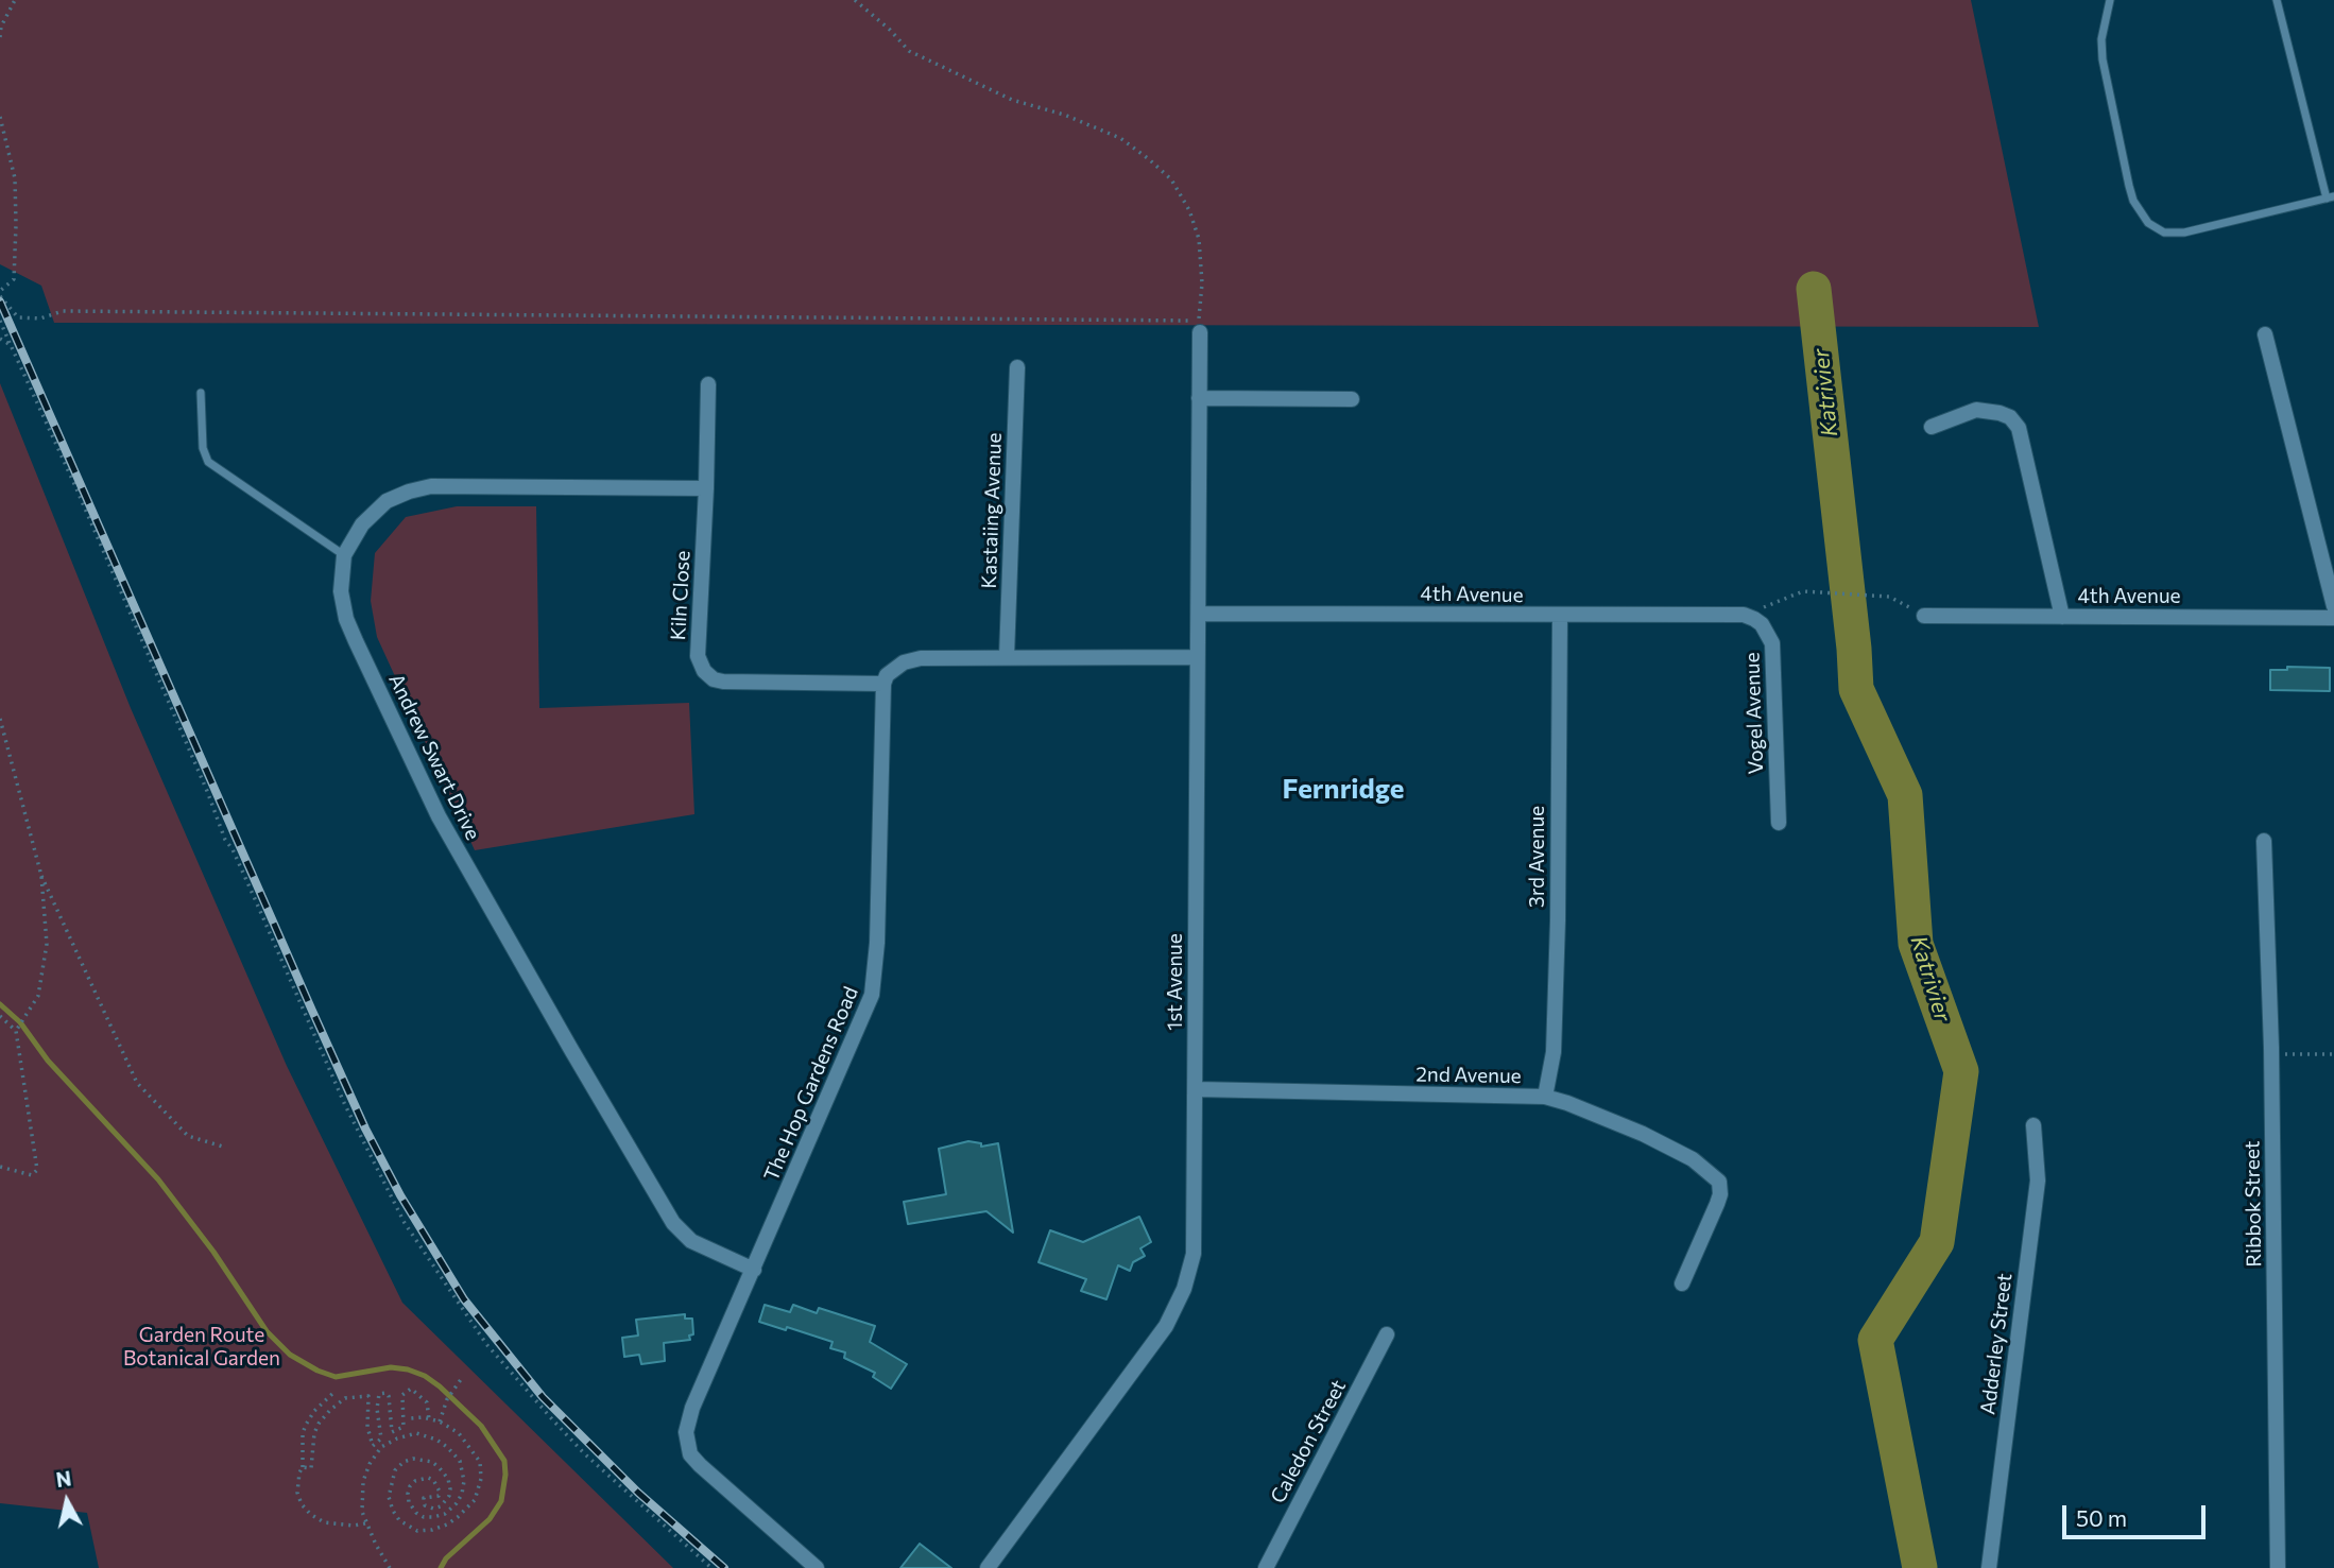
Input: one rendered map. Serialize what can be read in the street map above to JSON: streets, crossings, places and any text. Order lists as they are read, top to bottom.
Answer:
{
  "streets": {
    "street": [
      "Kastaiing Avenue",
      "4th Avenue",
      "Kiln Close",
      "Vogel Avenue",
      "Andrew Swart Drive",
      "3rd Avenue",
      "1st Avenue",
      "2nd Avenue",
      "The Hop Gardens Road",
      "Ribbok Street",
      "Adderley Street",
      "Caledon Street"
    ]
  },
  "crossings": [
    ["4th Avenue", "Vogel Avenue"],
    ["4th Avenue", "3rd Avenue"],
    ["4th Avenue", "1st Avenue"],
    ["Kiln Close", "Andrew Swart Drive"],
    ["Kiln Close", "The Hop Gardens Road"],
    ["Andrew Swart Drive", "The Hop Gardens Road"],
    ["3rd Avenue", "2nd Avenue"],
    ["1st Avenue", "2nd Avenue"]
  ],
  "districts": ["Fernridge"],
  "water": ["Katrivier"],
  "parks": ["Garden Route Botanical Garden"],
  "scale_bar": "50 m",
  "north": "top"
}
